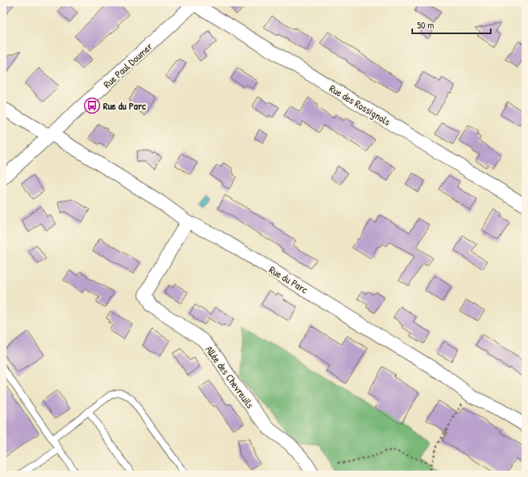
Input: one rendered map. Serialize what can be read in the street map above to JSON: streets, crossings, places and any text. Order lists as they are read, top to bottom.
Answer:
{
  "streets": {
    "street": [
      "Rue Paul Doumer",
      "Rue des Rossignols",
      "Rue du Parc",
      "Allée des Chevreuils"
    ]
  },
  "crossings": [
    ["Rue Paul Doumer", "Rue des Rossignols"],
    ["Rue Paul Doumer", "Rue du Parc"],
    ["Rue du Parc", "Allée des Chevreuils"]
  ],
  "places": {
    "bus stop": ["Rue du Parc"]
  },
  "scale_bar": "50 m"
}
